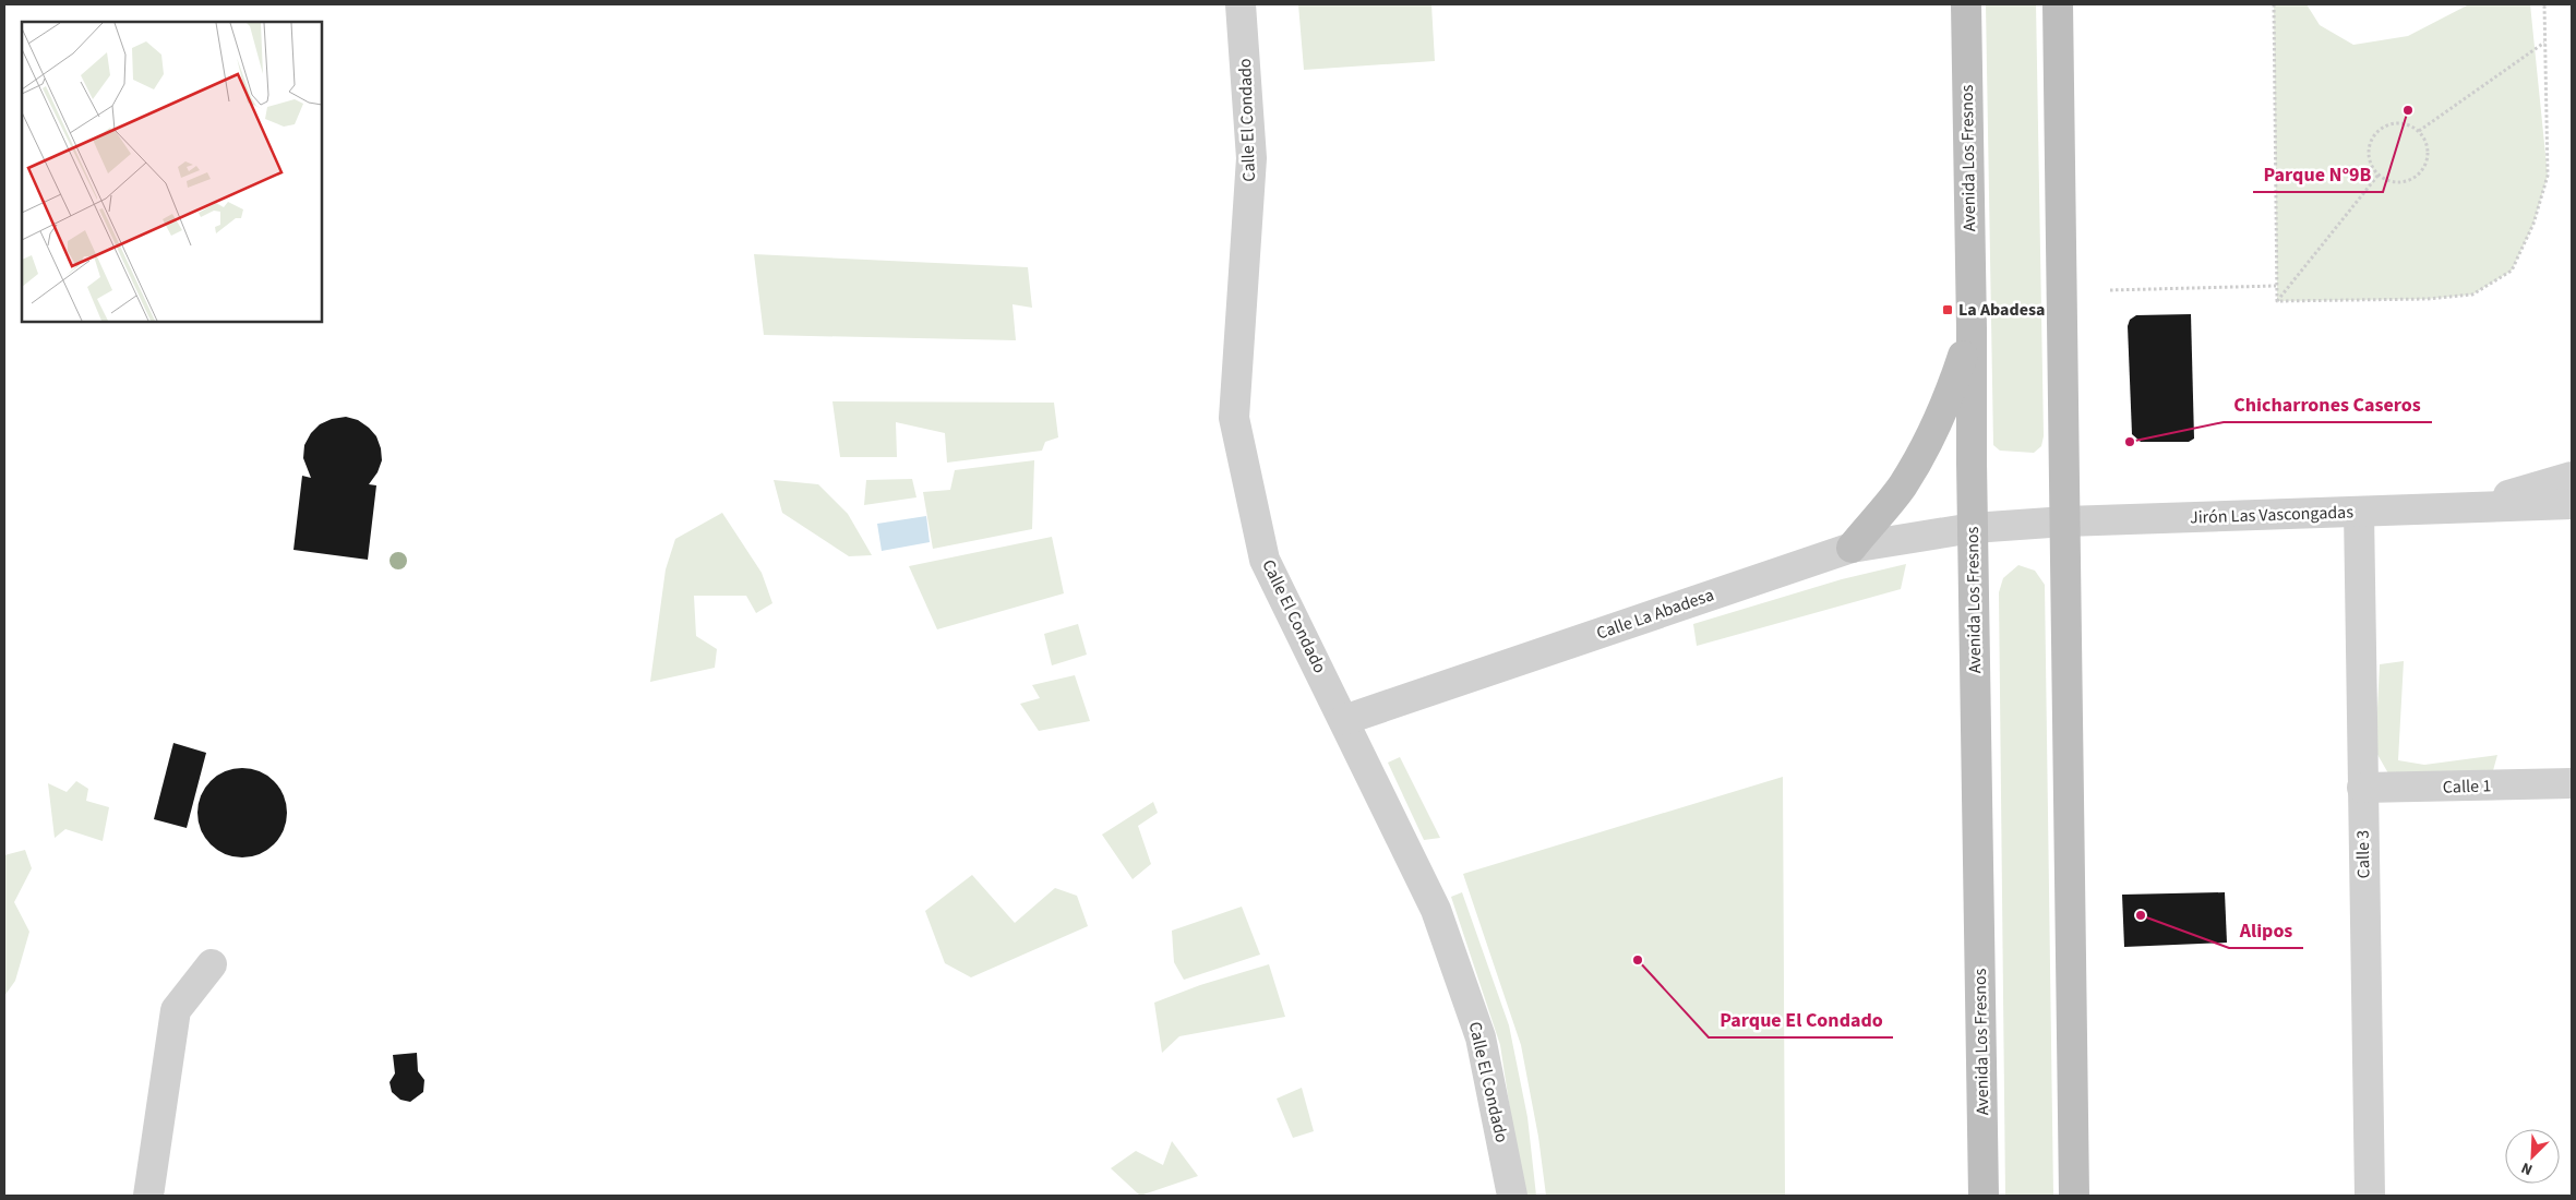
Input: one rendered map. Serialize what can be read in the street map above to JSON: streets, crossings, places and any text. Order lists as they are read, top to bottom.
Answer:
{
  "streets": {
    "main road": ["Avenida Los Fresnos"],
    "street": [
      "Calle El Condado",
      "Jirón Las Vascongadas",
      "Calle La Abadesa",
      "Calle 1",
      "Calle 3"
    ]
  },
  "crossings": [
    ["Calle El Condado", "Calle La Abadesa"],
    ["Avenida Los Fresnos", "Jirón Las Vascongadas"],
    ["Avenida Los Fresnos", "Calle La Abadesa"],
    ["Jirón Las Vascongadas", "Calle La Abadesa"],
    ["Jirón Las Vascongadas", "Calle 3"],
    ["Calle 1", "Calle 3"]
  ],
  "places": {
    "other": [
      "Parque N°9B",
      "Chicharrones Caseros",
      "Alipos",
      "Parque El Condado"
    ],
    "transit": ["La Abadesa"]
  },
  "north": "bottom left"
}
